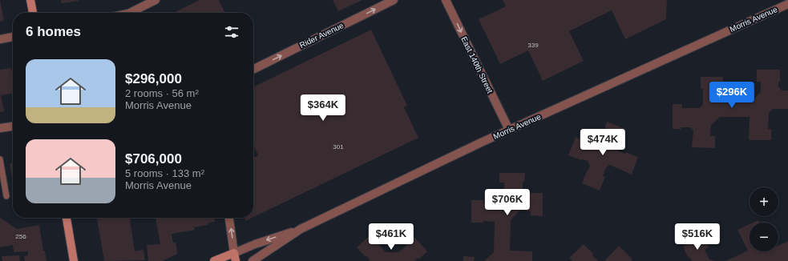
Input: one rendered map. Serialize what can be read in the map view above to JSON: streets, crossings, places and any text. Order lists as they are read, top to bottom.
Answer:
{
  "streets": {
    "street": ["Morris Avenue", "Rider Avenue", "East 140th Street"]
  },
  "crossings": [
    ["Morris Avenue", "East 140th Street"]
  ],
  "one_way": ["Rider Avenue", "East 140th Street"],
  "house_numbers": ["339", "301", "256"],
  "page": {
    "heading": "6 homes",
    "list": [
      {
        "name": "$296,000",
        "note": "2 rooms · 56 m² · Morris Avenue"
      },
      {
        "name": "$706,000",
        "note": "5 rooms · 133 m² · Morris Avenue"
      }
    ],
    "price": [
      "$296K",
      "$364K",
      "$474K",
      "$706K",
      "$461K",
      "$516K"
    ],
    "map_buttons": ["+", "−"]
  }
}
